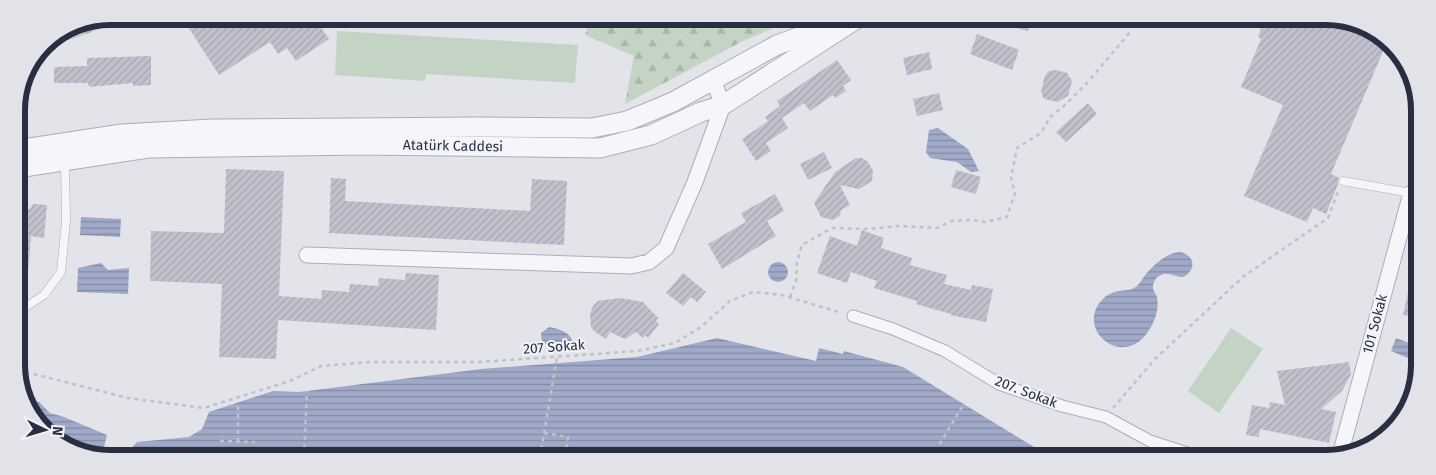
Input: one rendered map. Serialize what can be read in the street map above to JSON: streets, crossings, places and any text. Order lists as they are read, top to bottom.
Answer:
{
  "streets": {
    "street": ["Atatürk Caddesi", "101 Sokak", "207. Sokak"],
    "path": ["207 Sokak"]
  },
  "crossings": [
    ["207 Sokak", "207. Sokak"]
  ],
  "north": "right"
}
